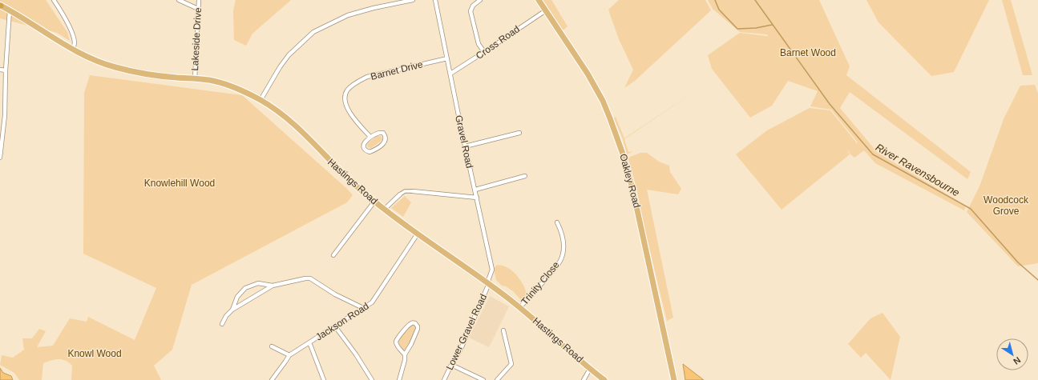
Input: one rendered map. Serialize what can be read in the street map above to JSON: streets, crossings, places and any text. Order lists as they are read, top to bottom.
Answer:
{
  "streets": {
    "main road": ["Oakley Road", "Hastings Road"],
    "street": [
      "Lakeside Drive",
      "Cross Road",
      "Barnet Drive",
      "Gravel Road",
      "Trinity Close",
      "Jackson Road",
      "Lower Gravel Road"
    ]
  },
  "crossings": [
    ["Lakeside Drive", "Hastings Road"],
    ["Cross Road", "Gravel Road"],
    ["Cross Road", "Oakley Road"],
    ["Barnet Drive", "Gravel Road"],
    ["Gravel Road", "Hastings Road"],
    ["Gravel Road", "Lower Gravel Road"],
    ["Hastings Road", "Trinity Close"],
    ["Hastings Road", "Jackson Road"],
    ["Hastings Road", "Lower Gravel Road"]
  ],
  "water": ["River Ravensbourne"],
  "parks": [
    "Barnet Wood",
    "Knowlehill Wood",
    "Woodcock Grove",
    "Knowl Wood"
  ],
  "north": "bottom right"
}
